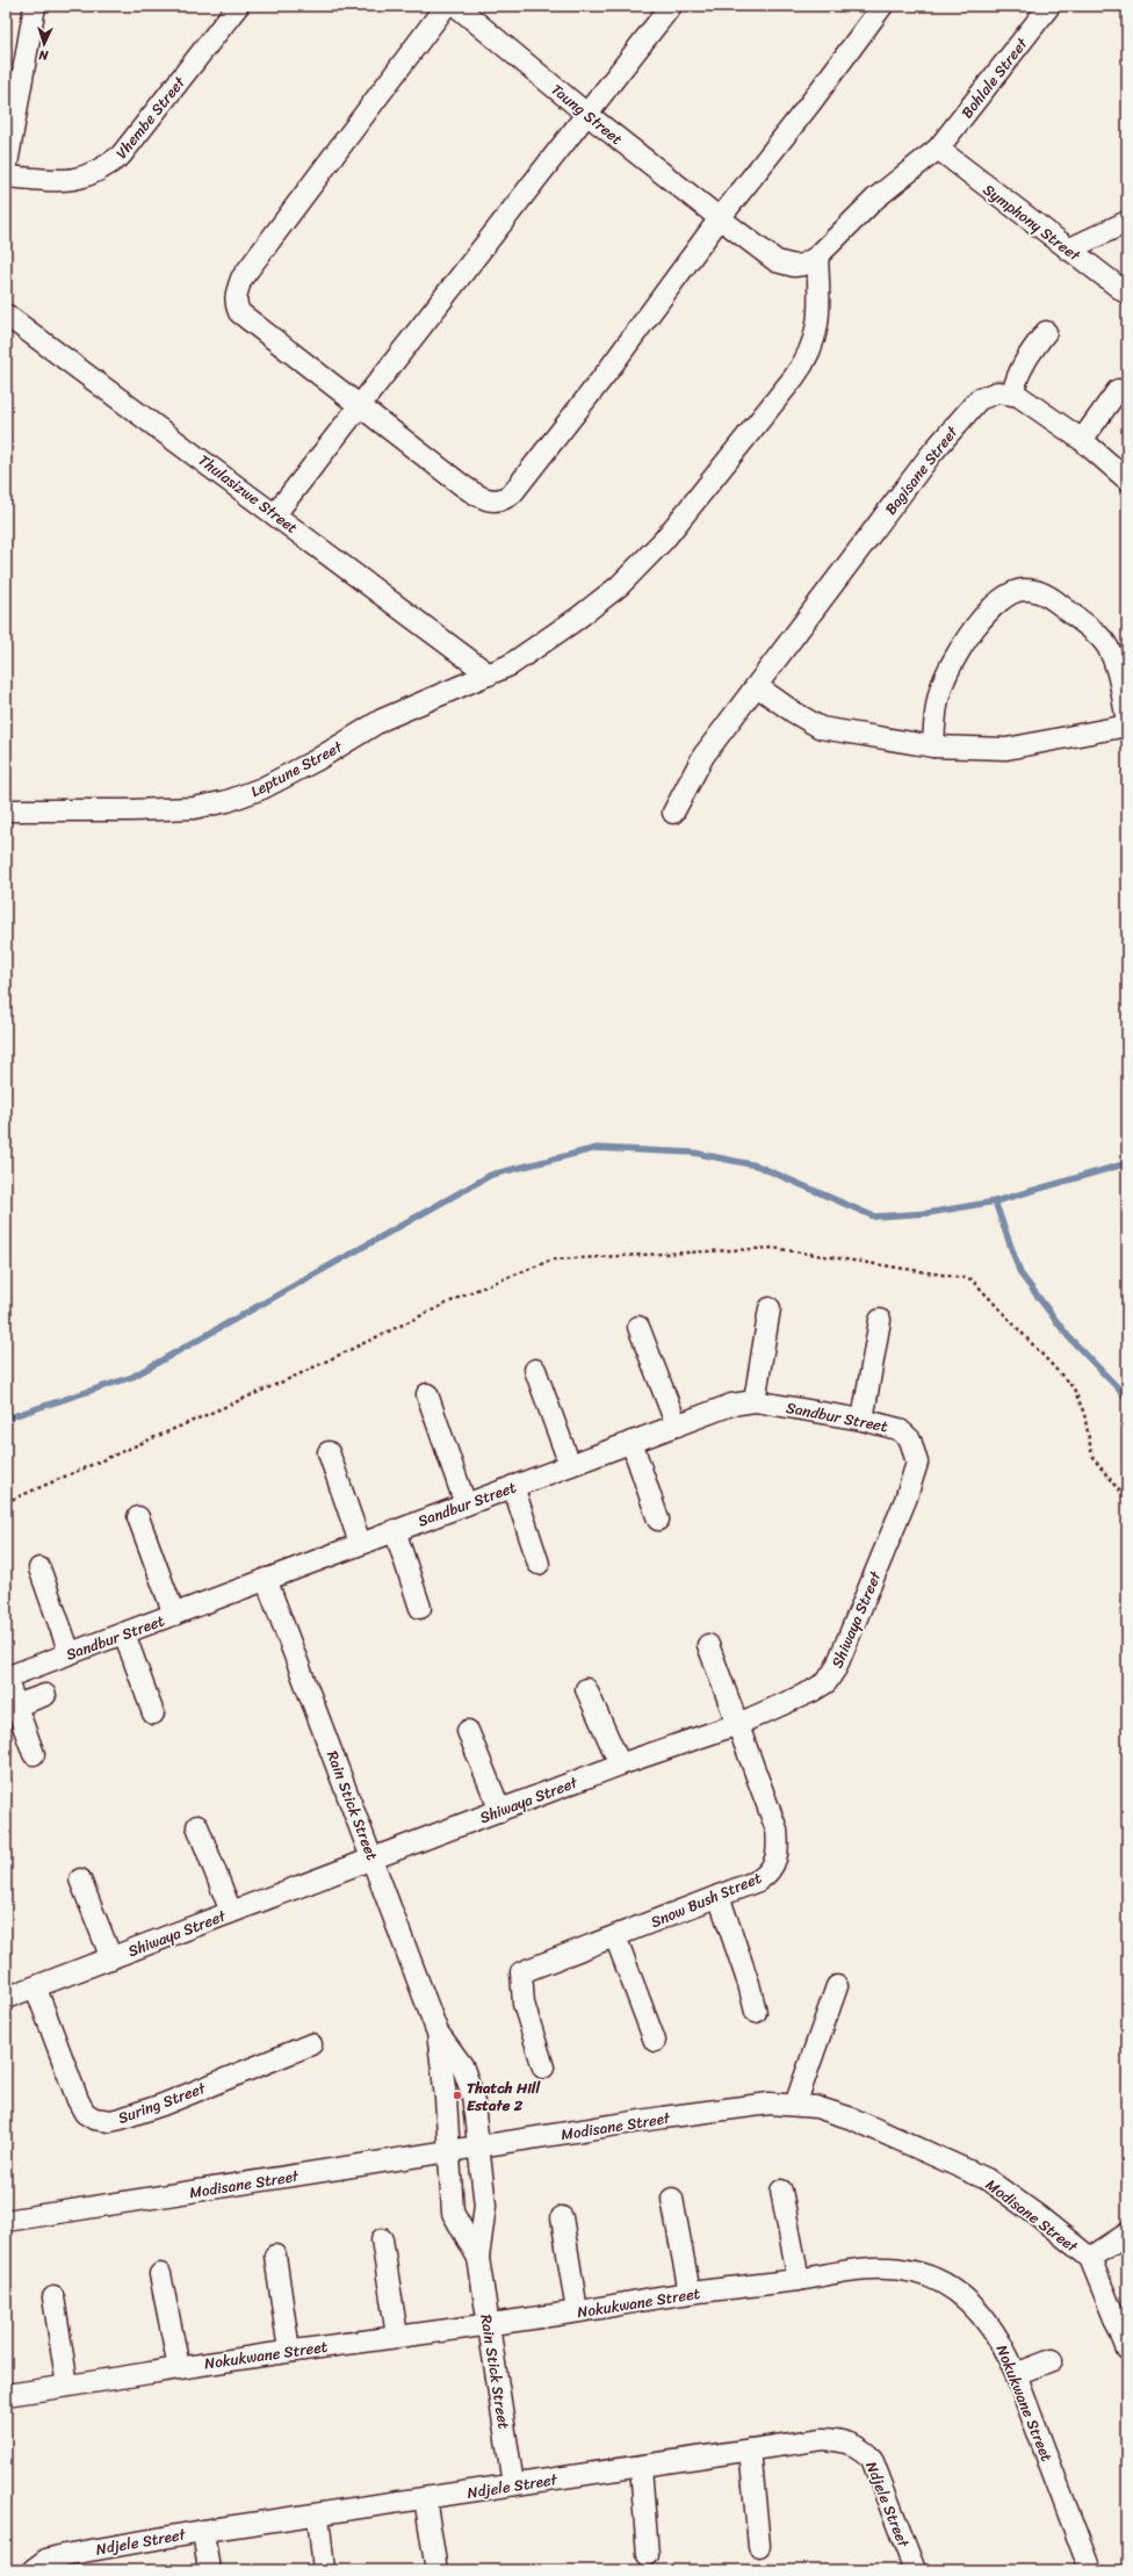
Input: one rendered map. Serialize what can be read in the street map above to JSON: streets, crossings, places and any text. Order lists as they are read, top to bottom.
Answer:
{
  "streets": {
    "street": [
      "Bohlale Street",
      "Taung Street",
      "Vhembe Street",
      "Symphony Street",
      "Bagisane Street",
      "Thulasizwe Street",
      "Leptune Street",
      "Sandbur Street",
      "Shiwaya Street",
      "Rain Stick Street",
      "Snow Bush Street",
      "Suring Street",
      "Modisane Street",
      "Nokukwane Street",
      "Ndjele Street"
    ]
  },
  "crossings": [
    ["Bohlale Street", "Taung Street"],
    ["Bohlale Street", "Symphony Street"],
    ["Bohlale Street", "Leptune Street"],
    ["Taung Street", "Leptune Street"],
    ["Thulasizwe Street", "Leptune Street"],
    ["Sandbur Street", "Shiwaya Street"],
    ["Sandbur Street", "Rain Stick Street"],
    ["Shiwaya Street", "Rain Stick Street"],
    ["Shiwaya Street", "Snow Bush Street"],
    ["Shiwaya Street", "Suring Street"],
    ["Rain Stick Street", "Modisane Street"],
    ["Rain Stick Street", "Nokukwane Street"],
    ["Rain Stick Street", "Ndjele Street"]
  ],
  "places": ["Thatch Hill Estate 2"],
  "north": "bottom"
}
